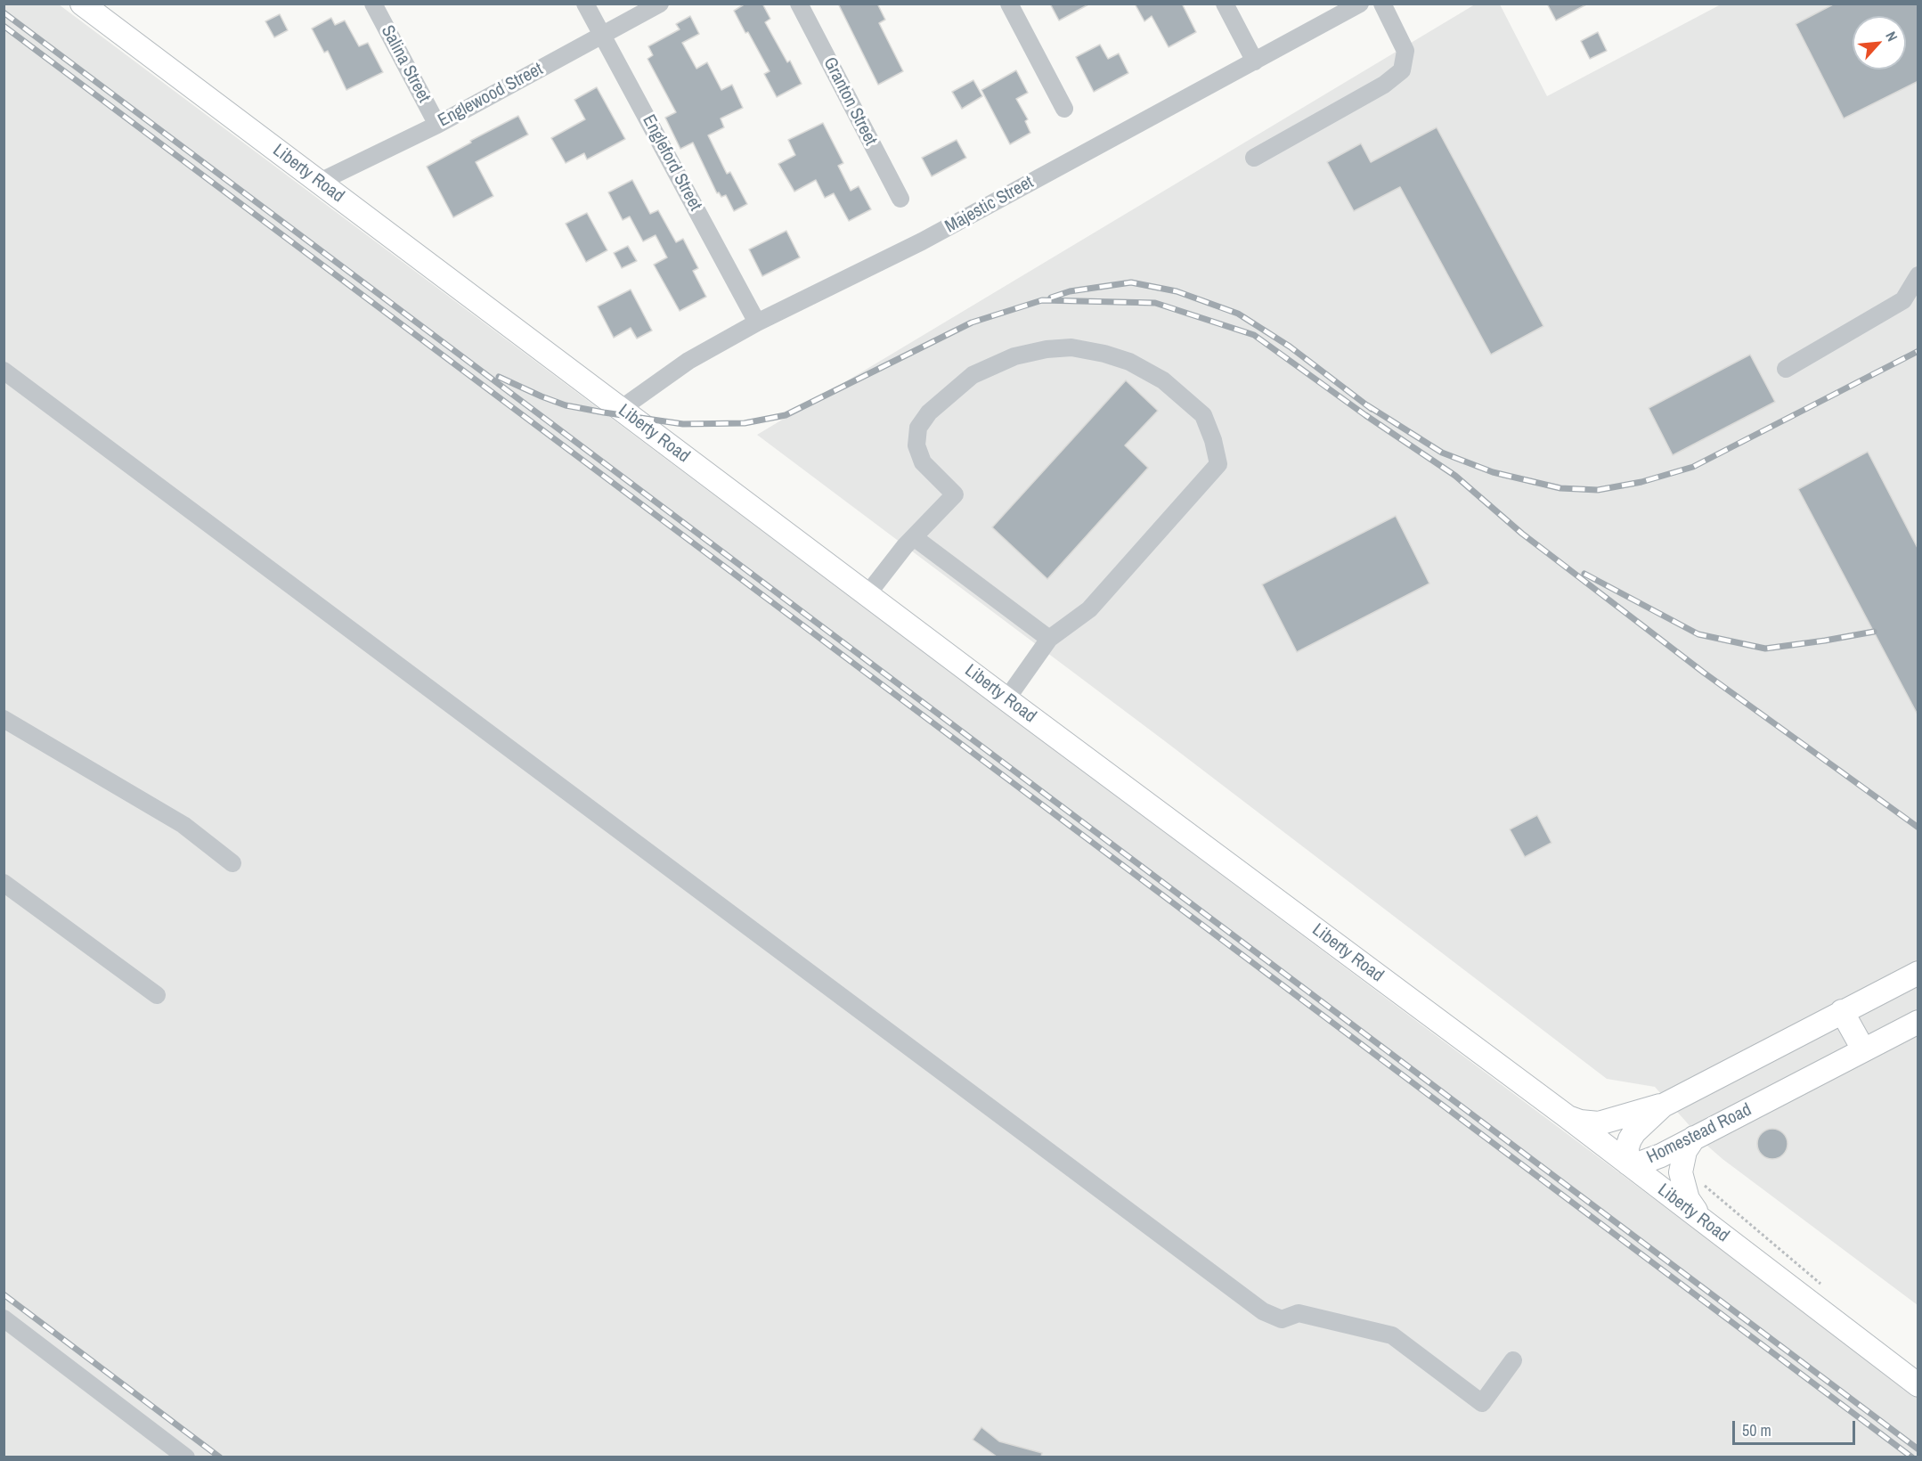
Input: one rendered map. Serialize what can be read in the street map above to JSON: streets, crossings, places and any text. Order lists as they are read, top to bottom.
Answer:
{
  "streets": {
    "main road": ["Liberty Road", "Homestead Road"],
    "street": [
      "Salina Street",
      "Englewood Street",
      "Granton Street",
      "Engleford Street",
      "Majestic Street"
    ]
  },
  "crossings": [
    ["Salina Street", "Englewood Street"],
    ["Englewood Street", "Engleford Street"],
    ["Englewood Street", "Liberty Road"],
    ["Engleford Street", "Majestic Street"],
    ["Liberty Road", "Majestic Street"],
    ["Liberty Road", "Homestead Road"]
  ],
  "scale_bar": "50 m",
  "north": "top right"
}
